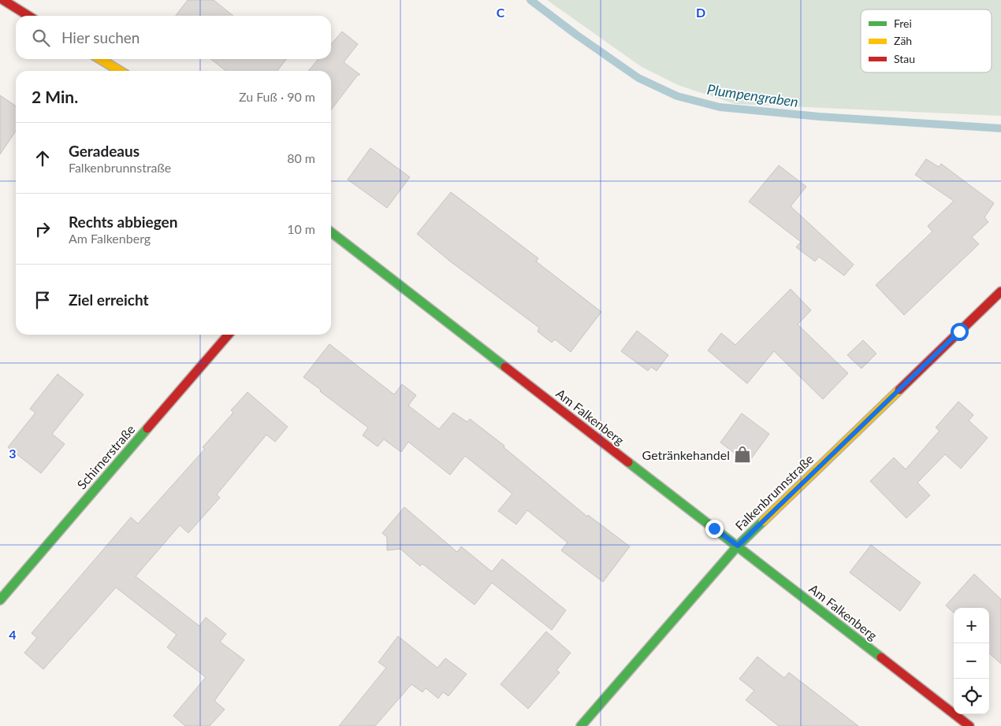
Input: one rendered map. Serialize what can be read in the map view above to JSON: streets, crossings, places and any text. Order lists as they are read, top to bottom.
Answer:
{
  "streets": {
    "street": ["Am Falkenberg", "Schirnerstraße", "Falkenbrunnstraße"]
  },
  "crossings": [
    ["Am Falkenberg", "Falkenbrunnstraße"]
  ],
  "water": ["Plumpengraben"],
  "places": {
    "shop": ["Getränkehandel"]
  },
  "legend": ["Frei", "Zäh", "Stau"],
  "page": {
    "search": "Hier suchen",
    "heading": ["2 Min.", "Zu Fuß · 90 m"],
    "list": [
      ["Geradeaus", "Falkenbrunnstraße", "80 m"],
      ["Rechts abbiegen", "Am Falkenberg", "10 m"],
      "Ziel erreicht"
    ],
    "map_buttons": ["+", "−"]
  },
  "grid": {
    "columns": ["C", "D"],
    "rows": ["3", "4"]
  }
}
